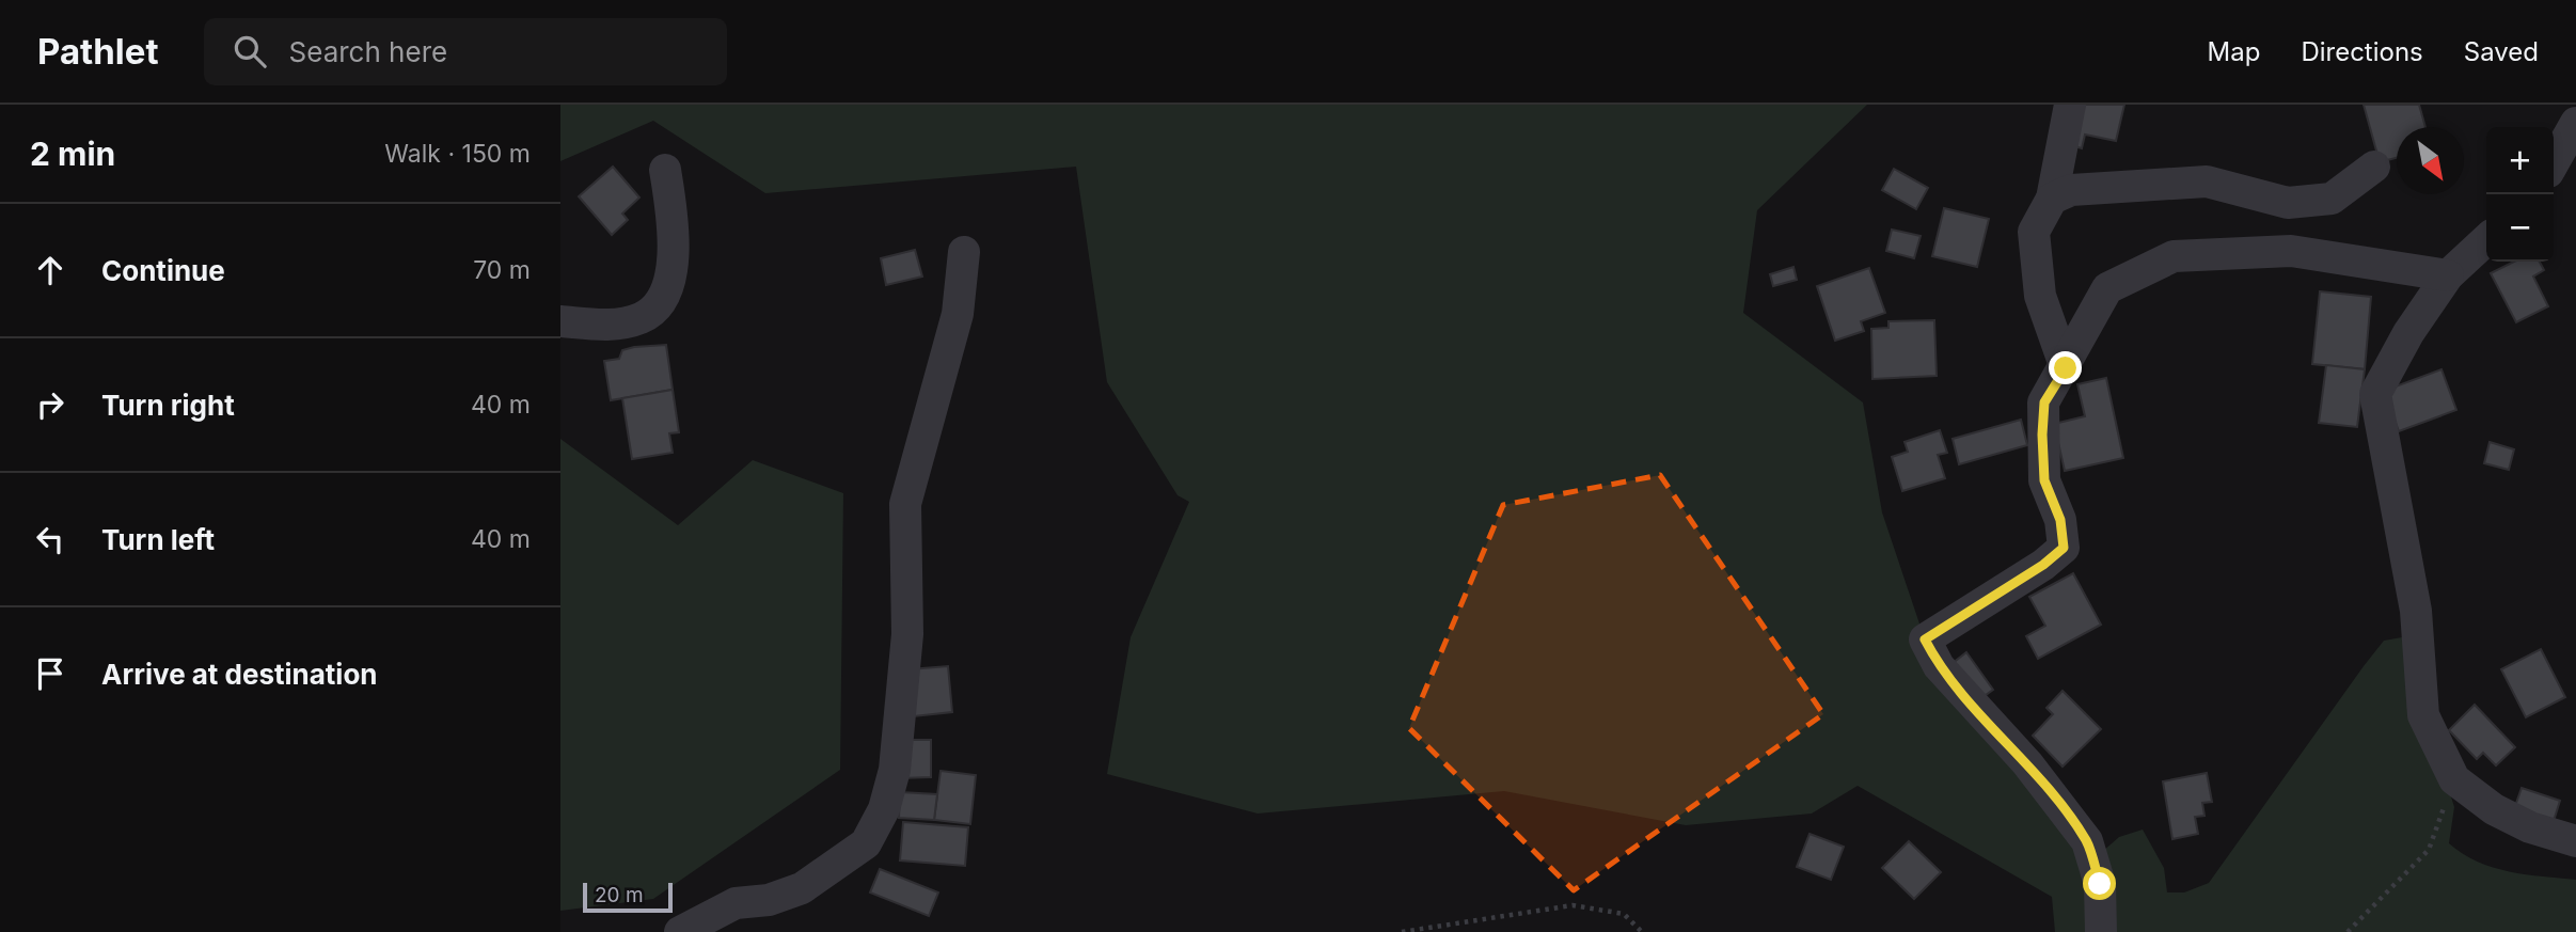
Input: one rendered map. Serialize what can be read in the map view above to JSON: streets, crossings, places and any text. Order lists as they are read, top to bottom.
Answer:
{
  "scale_bar": "20 m",
  "north": "bottom right",
  "page": {
    "header": "Pathlet",
    "search": "Search here",
    "nav": ["Map", "Directions", "Saved"],
    "heading": ["2 min", "Walk · 150 m"],
    "map_buttons": ["+", "−"],
    "list": [
      ["Continue", "70 m"],
      ["Turn right", "40 m"],
      ["Turn left", "40 m"],
      "Arrive at destination"
    ],
    "scale": "20 m"
  }
}
